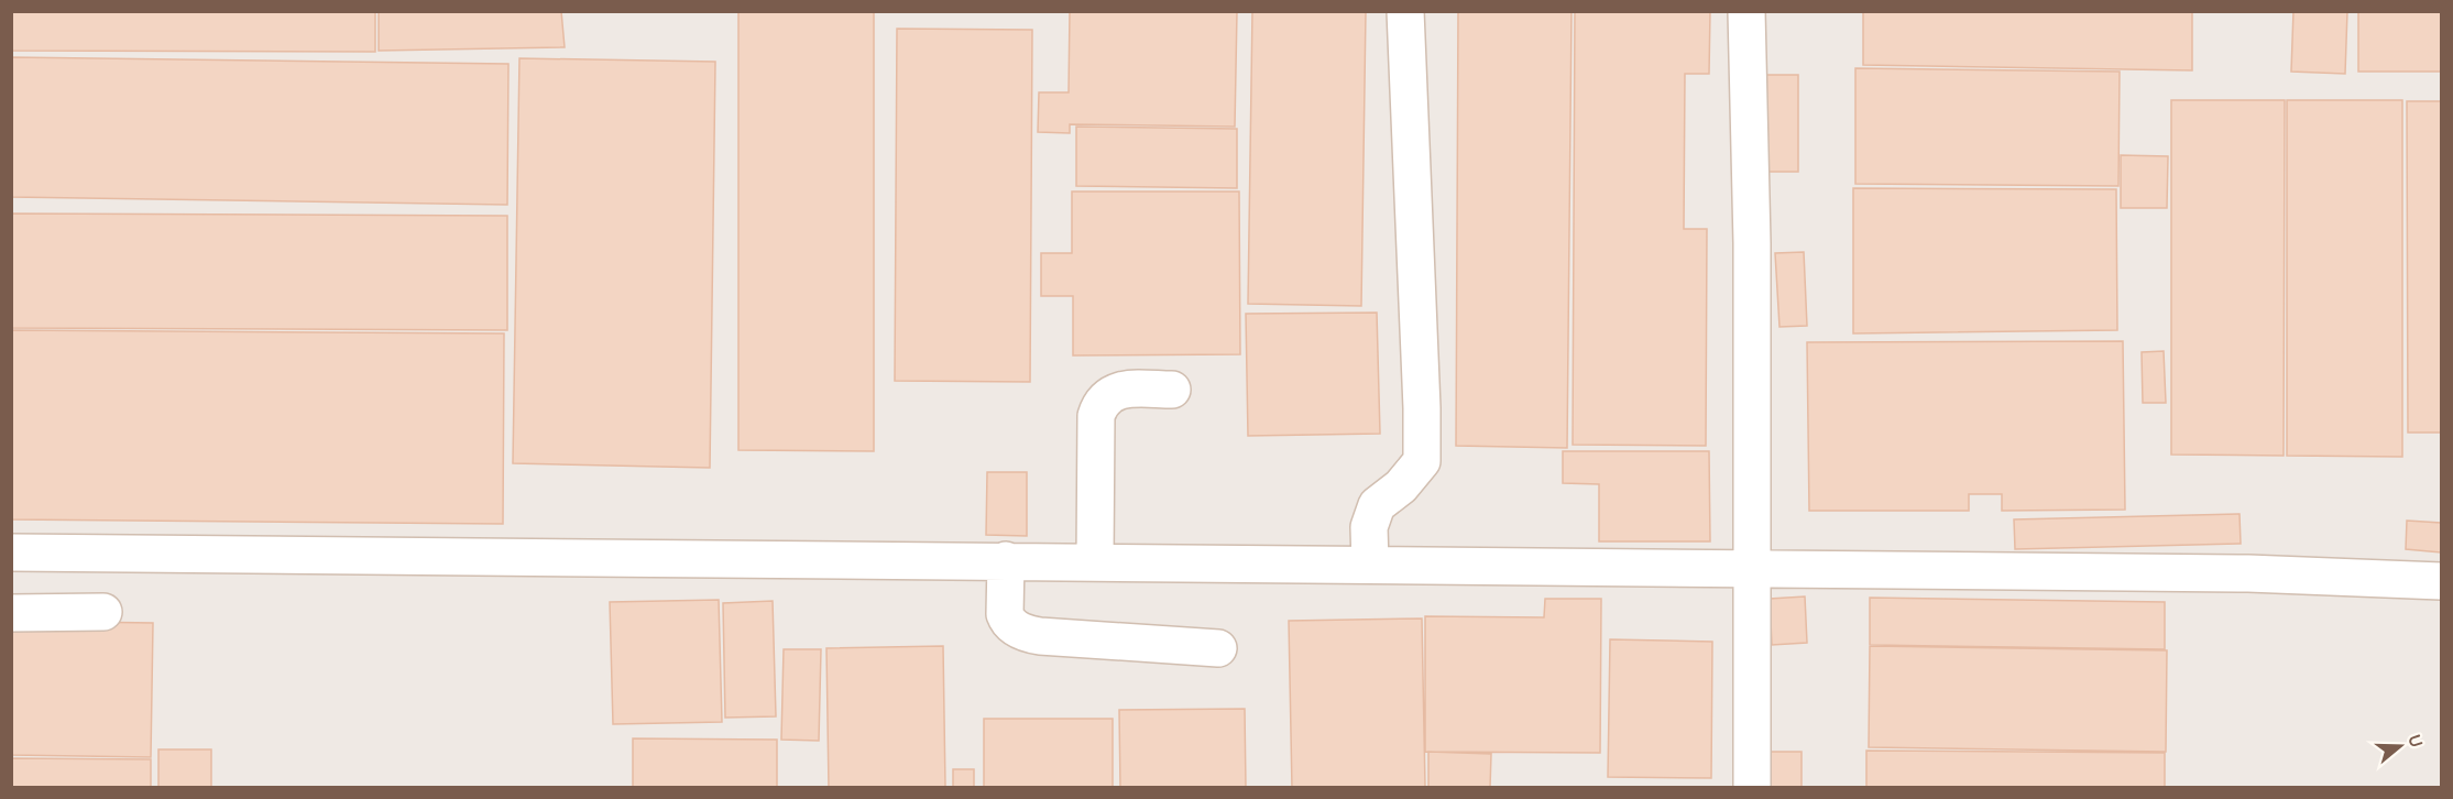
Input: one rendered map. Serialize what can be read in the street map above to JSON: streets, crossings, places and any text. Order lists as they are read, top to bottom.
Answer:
{
  "north": "right"
}
